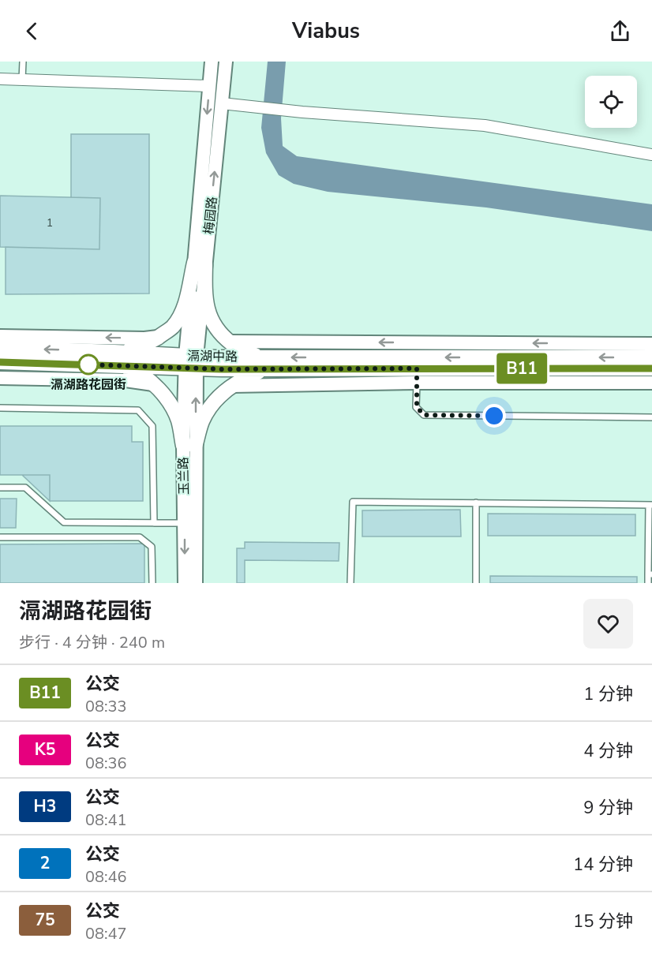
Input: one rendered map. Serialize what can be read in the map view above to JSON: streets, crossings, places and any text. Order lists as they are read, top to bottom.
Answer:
{
  "streets": {
    "main road": ["滆湖中路"],
    "street": ["梅园路", "玉兰路"]
  },
  "crossings": [
    ["梅园路", "滆湖中路"],
    ["梅园路", "玉兰路"],
    ["滆湖中路", "玉兰路"]
  ],
  "places": ["滆湖路花园街"],
  "lines": ["bus line B11"],
  "house_numbers": ["1"],
  "page": {
    "header": "Viabus",
    "on_map": "B11",
    "heading": ["滆湖路花园街", "步行 · 4 分钟 · 240 m"],
    "list": [
      {
        "mark": "B11",
        "name": "公交",
        "note": "08:33",
        "value": "1 分钟"
      },
      {
        "mark": "K5",
        "name": "公交",
        "note": "08:36",
        "value": "4 分钟"
      },
      {
        "mark": "H3",
        "name": "公交",
        "note": "08:41",
        "value": "9 分钟"
      },
      {
        "mark": "2",
        "name": "公交",
        "note": "08:46",
        "value": "14 分钟"
      },
      {
        "mark": "75",
        "name": "公交",
        "note": "08:47",
        "value": "15 分钟"
      }
    ]
  }
}
